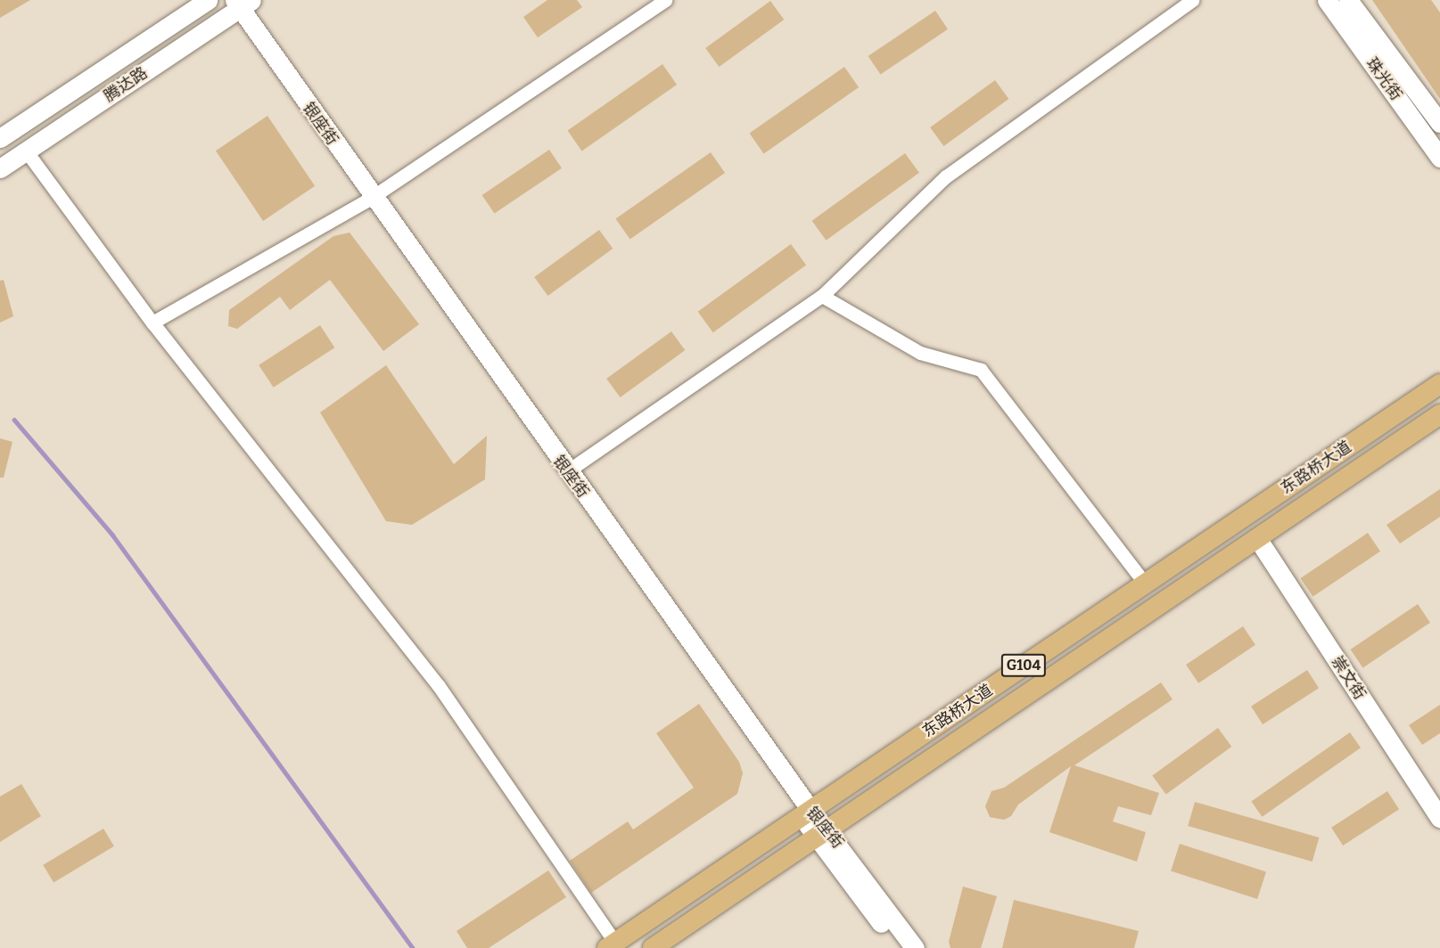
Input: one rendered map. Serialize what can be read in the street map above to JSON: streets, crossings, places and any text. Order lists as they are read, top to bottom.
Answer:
{
  "streets": {
    "main road": [
      "珠光街",
      "腾达路",
      "银座街",
      "东路桥大道",
      "G104",
      "崇文街"
    ]
  },
  "crossings": [
    ["银座街", "东路桥大道"],
    ["东路桥大道", "崇文街"]
  ]
}
